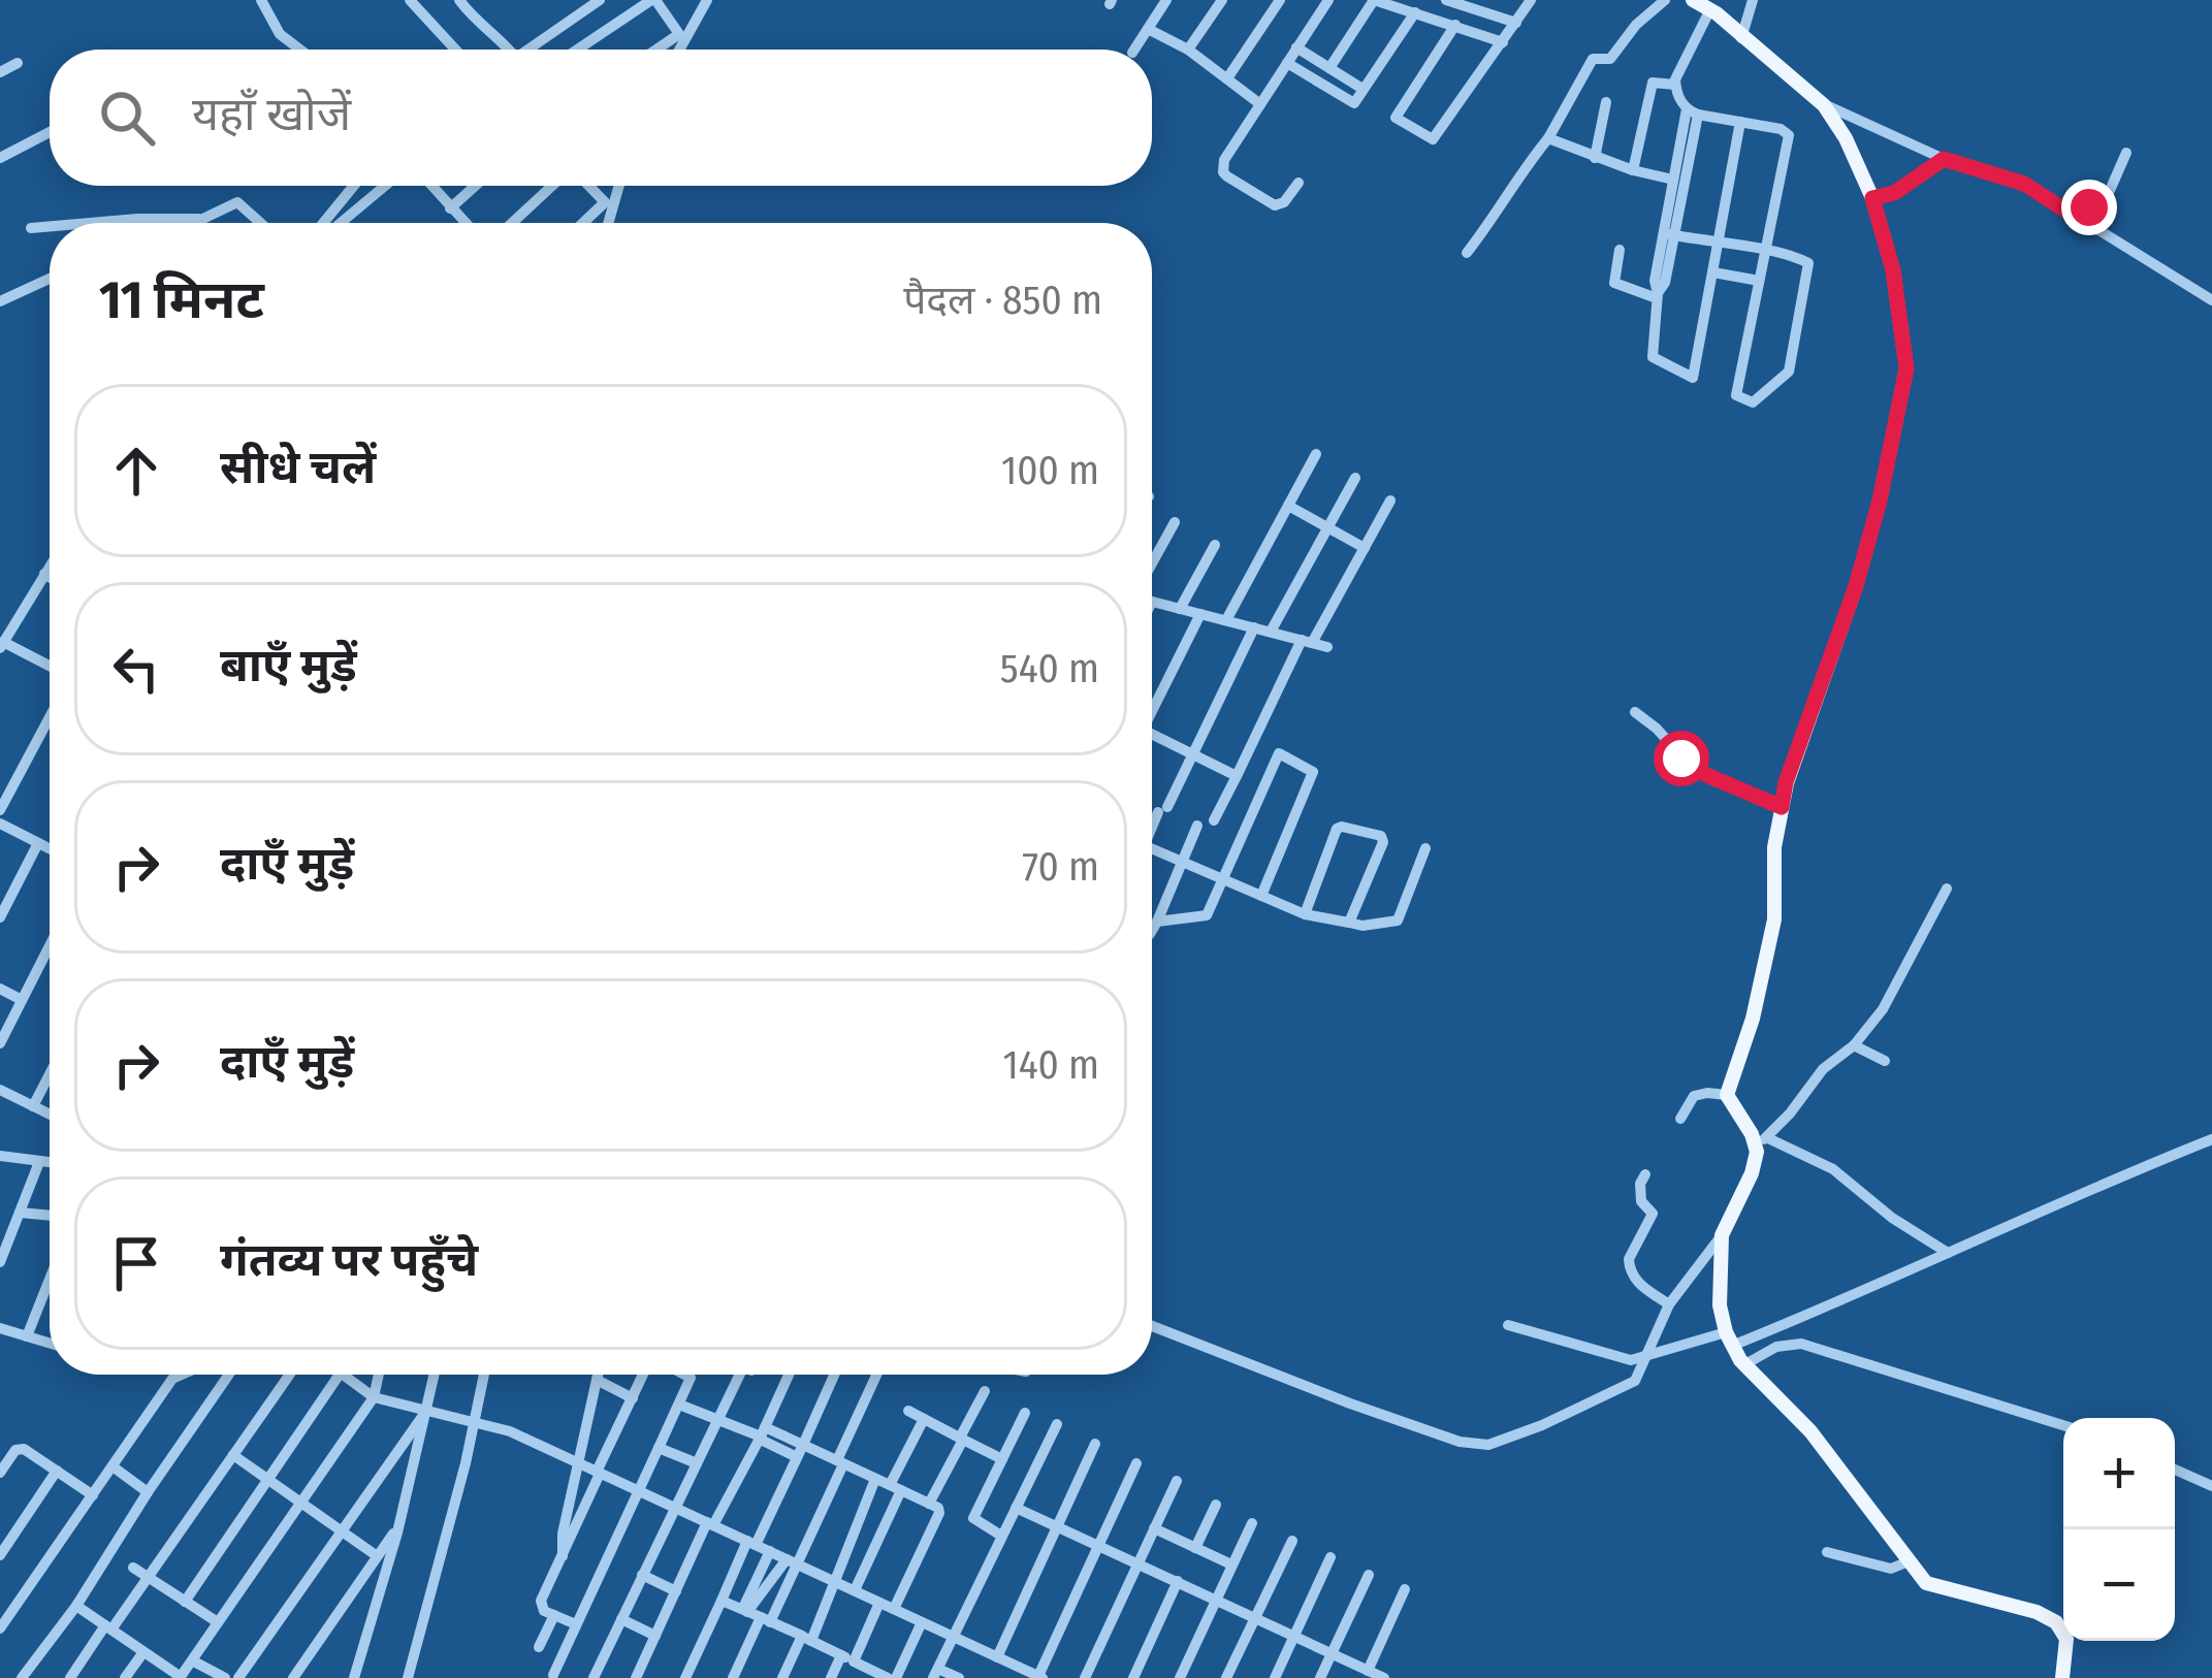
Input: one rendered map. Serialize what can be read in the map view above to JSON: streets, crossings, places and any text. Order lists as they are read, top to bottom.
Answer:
{
  "page": {
    "search": "यहाँ खोजें",
    "heading": ["11 मिनट", "पैदल · 850 m"],
    "list": [
      ["सीधे चलें", "100 m"],
      ["बाएँ मुड़ें", "540 m"],
      ["दाएँ मुड़ें", "70 m"],
      ["दाएँ मुड़ें", "140 m"],
      "गंतव्य पर पहुँचे"
    ],
    "map_buttons": ["+", "−"]
  }
}
